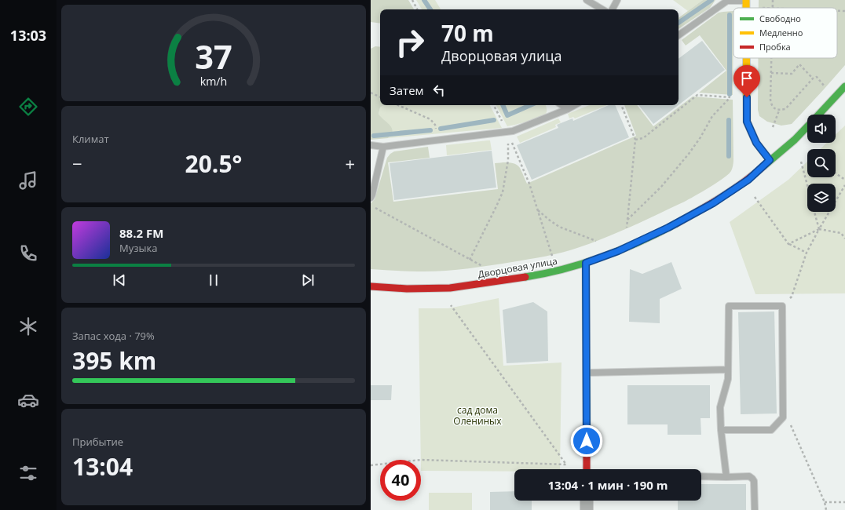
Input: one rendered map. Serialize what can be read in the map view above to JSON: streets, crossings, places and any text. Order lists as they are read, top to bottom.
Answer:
{
  "streets": {
    "main road": ["Дворцовая улица"]
  },
  "parks": ["сад дома Олениных"],
  "legend": ["Свободно", "Медленно", "Пробка"],
  "page": {
    "tabs": "13:03",
    "turn": ["70 m", "Дворцовая улица"],
    "then": "Затем",
    "tile": [
      "Климат",
      ["Запас хода · 79%", "395 km"],
      ["Прибытие", "13:04"]
    ],
    "heat": ["−", "20.5°", "+"],
    "song": ["88.2 FM", "Музыка"],
    "limit": "40",
    "trip": "13:04 · 1 мин · 190 m",
    "gauge": ["37", "km/h"]
  }
}
